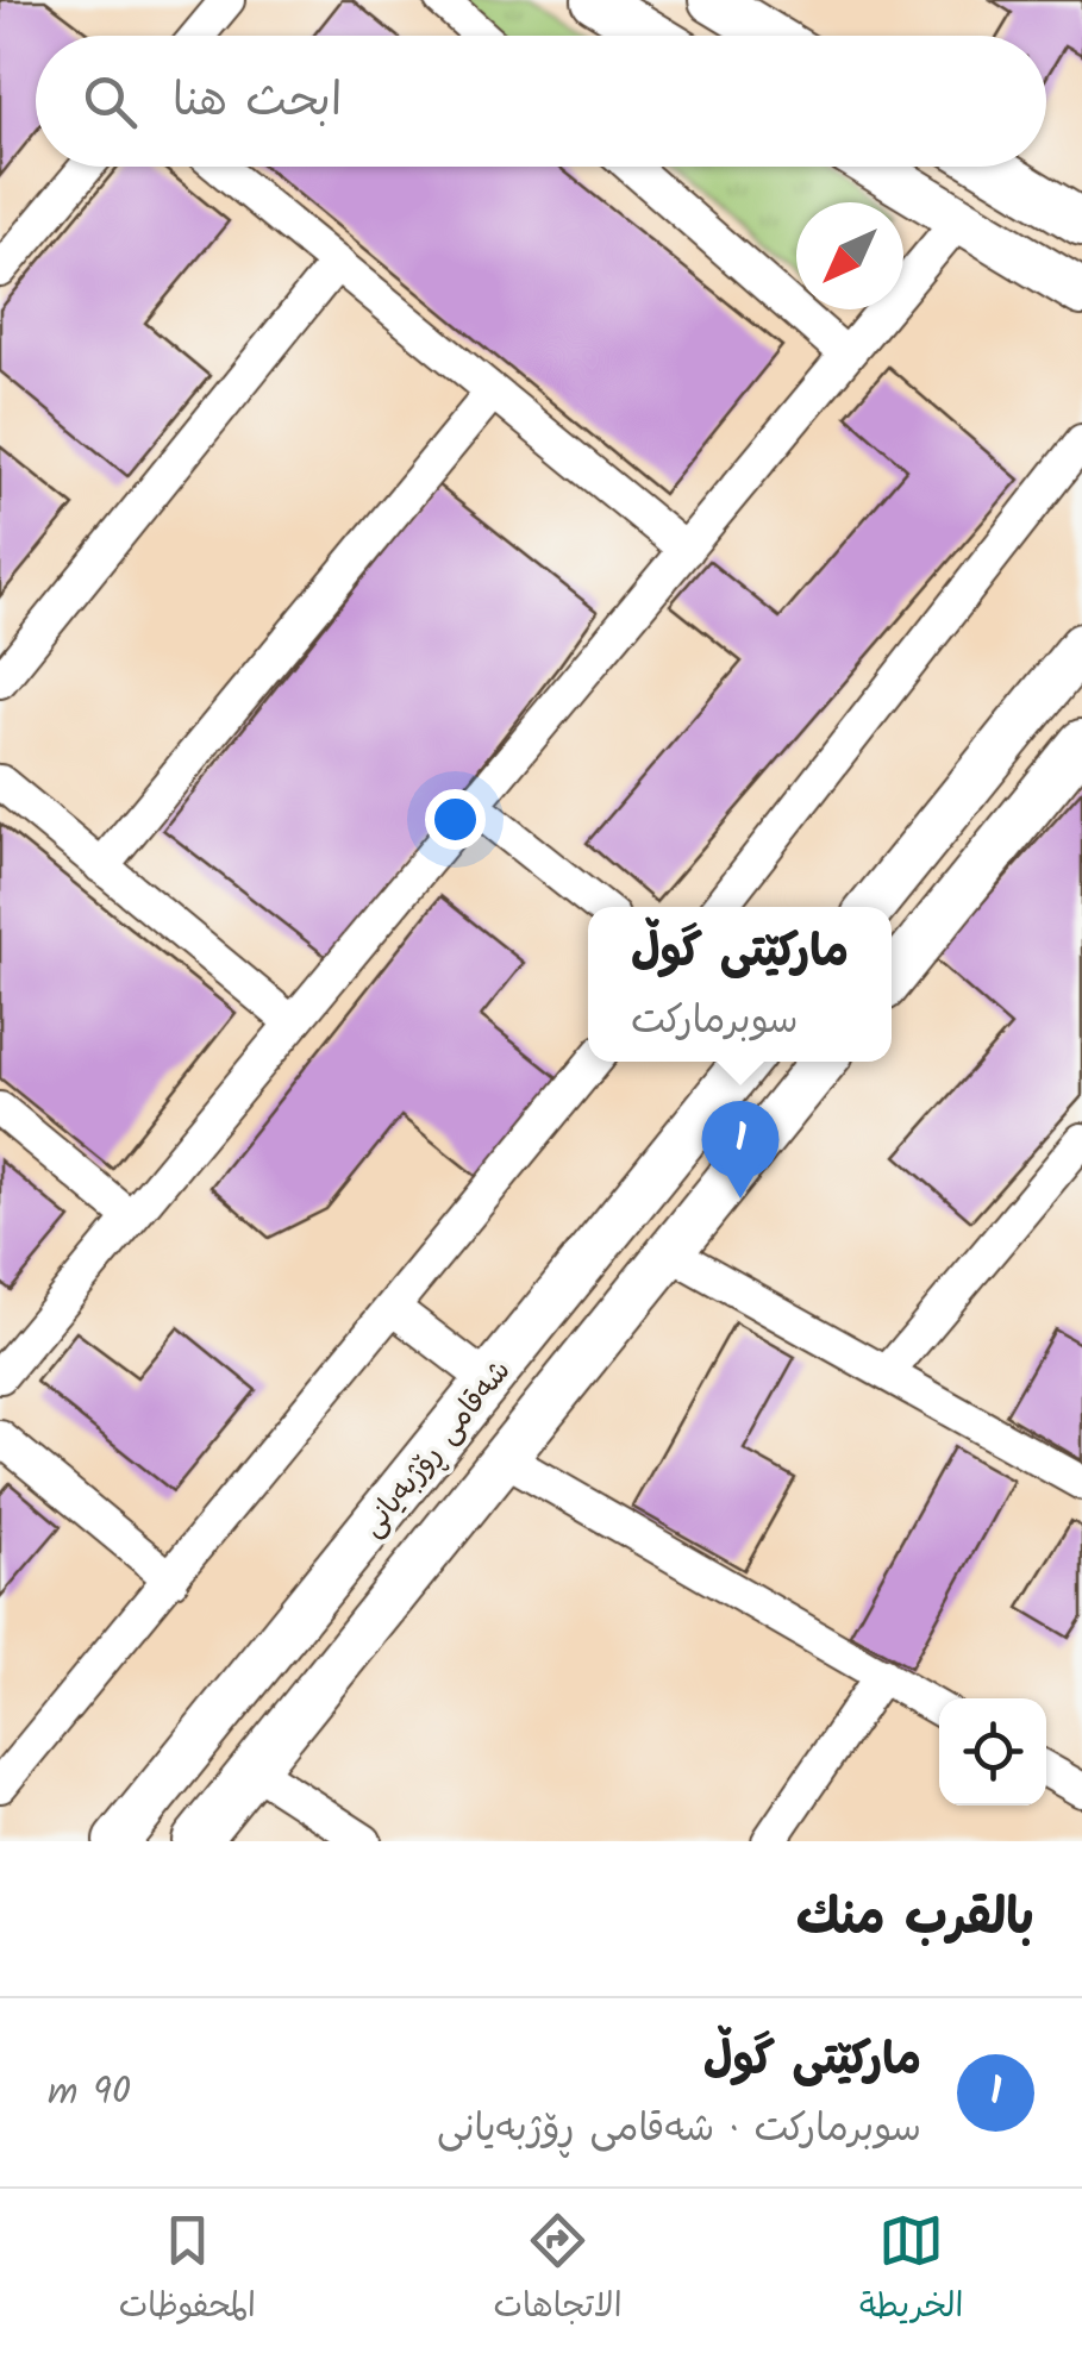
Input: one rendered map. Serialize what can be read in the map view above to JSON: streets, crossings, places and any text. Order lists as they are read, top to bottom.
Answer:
{
  "streets": {
    "street": ["شەقامی ڕۆژبەیانی"]
  },
  "north": "bottom left",
  "page": {
    "search": "ابحث هنا",
    "popup": ["مارکێتی گوڵ", "سوبرماركت"],
    "pins": "1",
    "heading": "بالقرب منك",
    "list": [
      {
        "mark": "1",
        "name": "مارکێتی گوڵ",
        "note": "سوبرماركت · شەقامی ڕۆژبەیانی",
        "value": "90 m"
      }
    ],
    "nav": ["الخريطة", "الاتجاهات", "المحفوظات"]
  }
}
